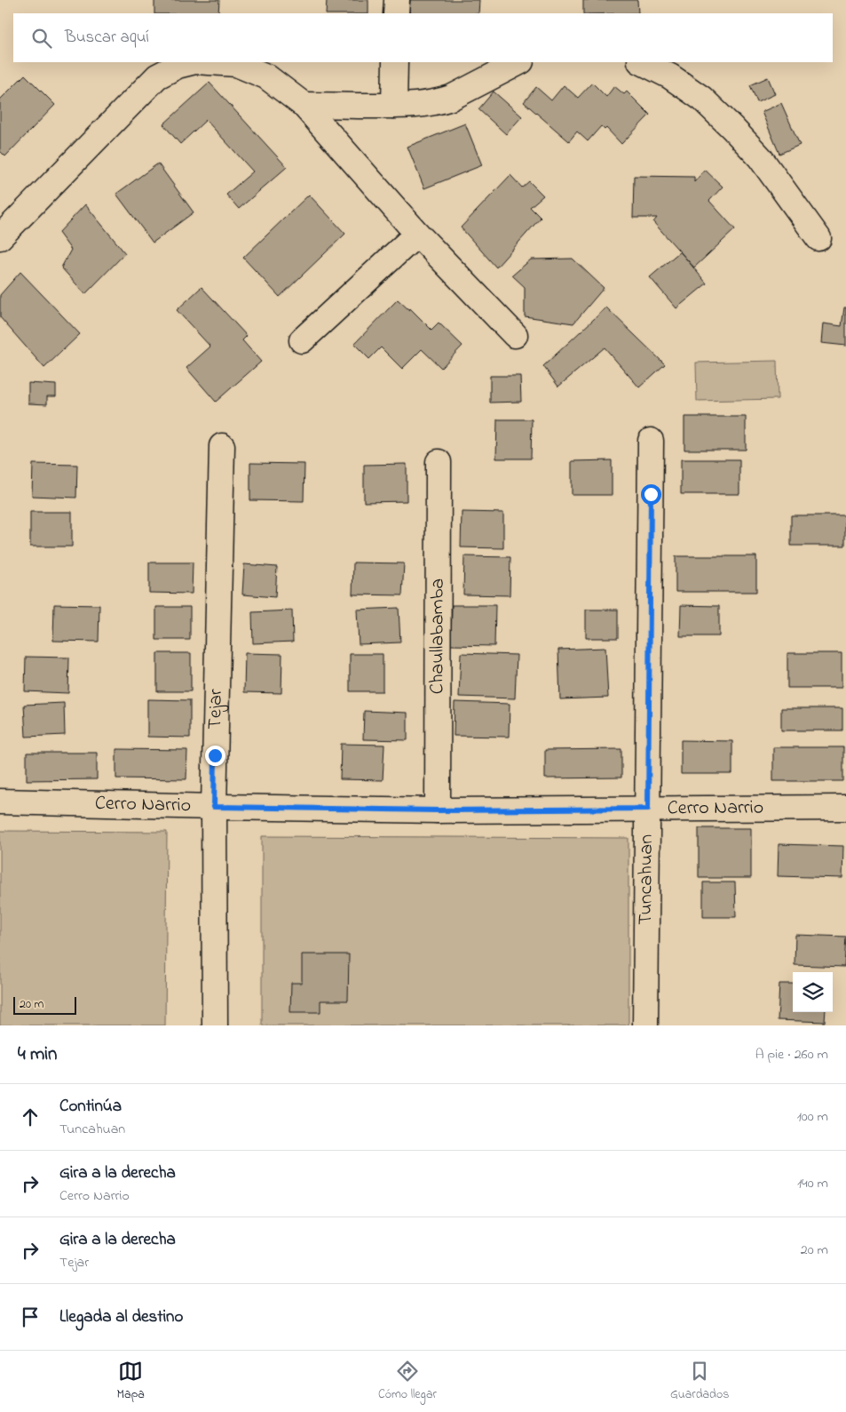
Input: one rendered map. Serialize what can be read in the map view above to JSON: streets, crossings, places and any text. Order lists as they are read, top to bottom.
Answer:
{
  "streets": {
    "street": [
      "Chaullabamba",
      "Tejar",
      "Cerro Narrio",
      "Tuncahuan"
    ]
  },
  "crossings": [
    ["Chaullabamba", "Cerro Narrio"],
    ["Tejar", "Cerro Narrio"],
    ["Cerro Narrio", "Tuncahuan"]
  ],
  "scale_bar": "20 m",
  "page": {
    "search": "Buscar aquí",
    "scale": "20 m",
    "heading": ["4 min", "A pie · 260 m"],
    "list": [
      ["Continúa", "Tuncahuan", "100 m"],
      ["Gira a la derecha", "Cerro Narrio", "140 m"],
      ["Gira a la derecha", "Tejar", "20 m"],
      "Llegada al destino"
    ],
    "nav": ["Mapa", "Cómo llegar", "Guardados"]
  }
}
